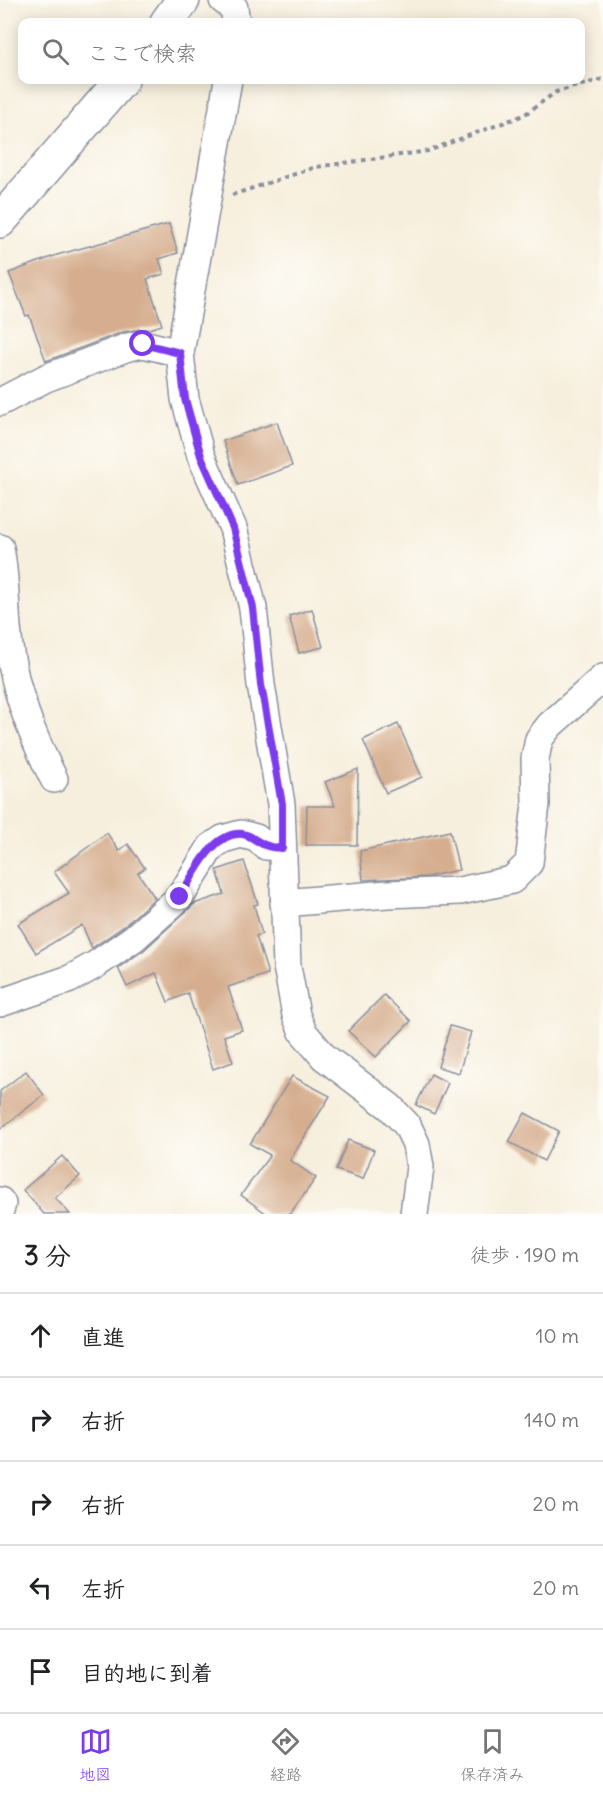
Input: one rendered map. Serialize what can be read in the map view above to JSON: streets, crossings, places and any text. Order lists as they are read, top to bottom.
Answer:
{
  "page": {
    "search": "ここで検索",
    "heading": ["3 分", "徒歩 · 190 m"],
    "list": [
      ["直進", "10 m"],
      ["右折", "140 m"],
      ["右折", "20 m"],
      ["左折", "20 m"],
      "目的地に到着"
    ],
    "nav": ["地図", "経路", "保存済み"]
  }
}
